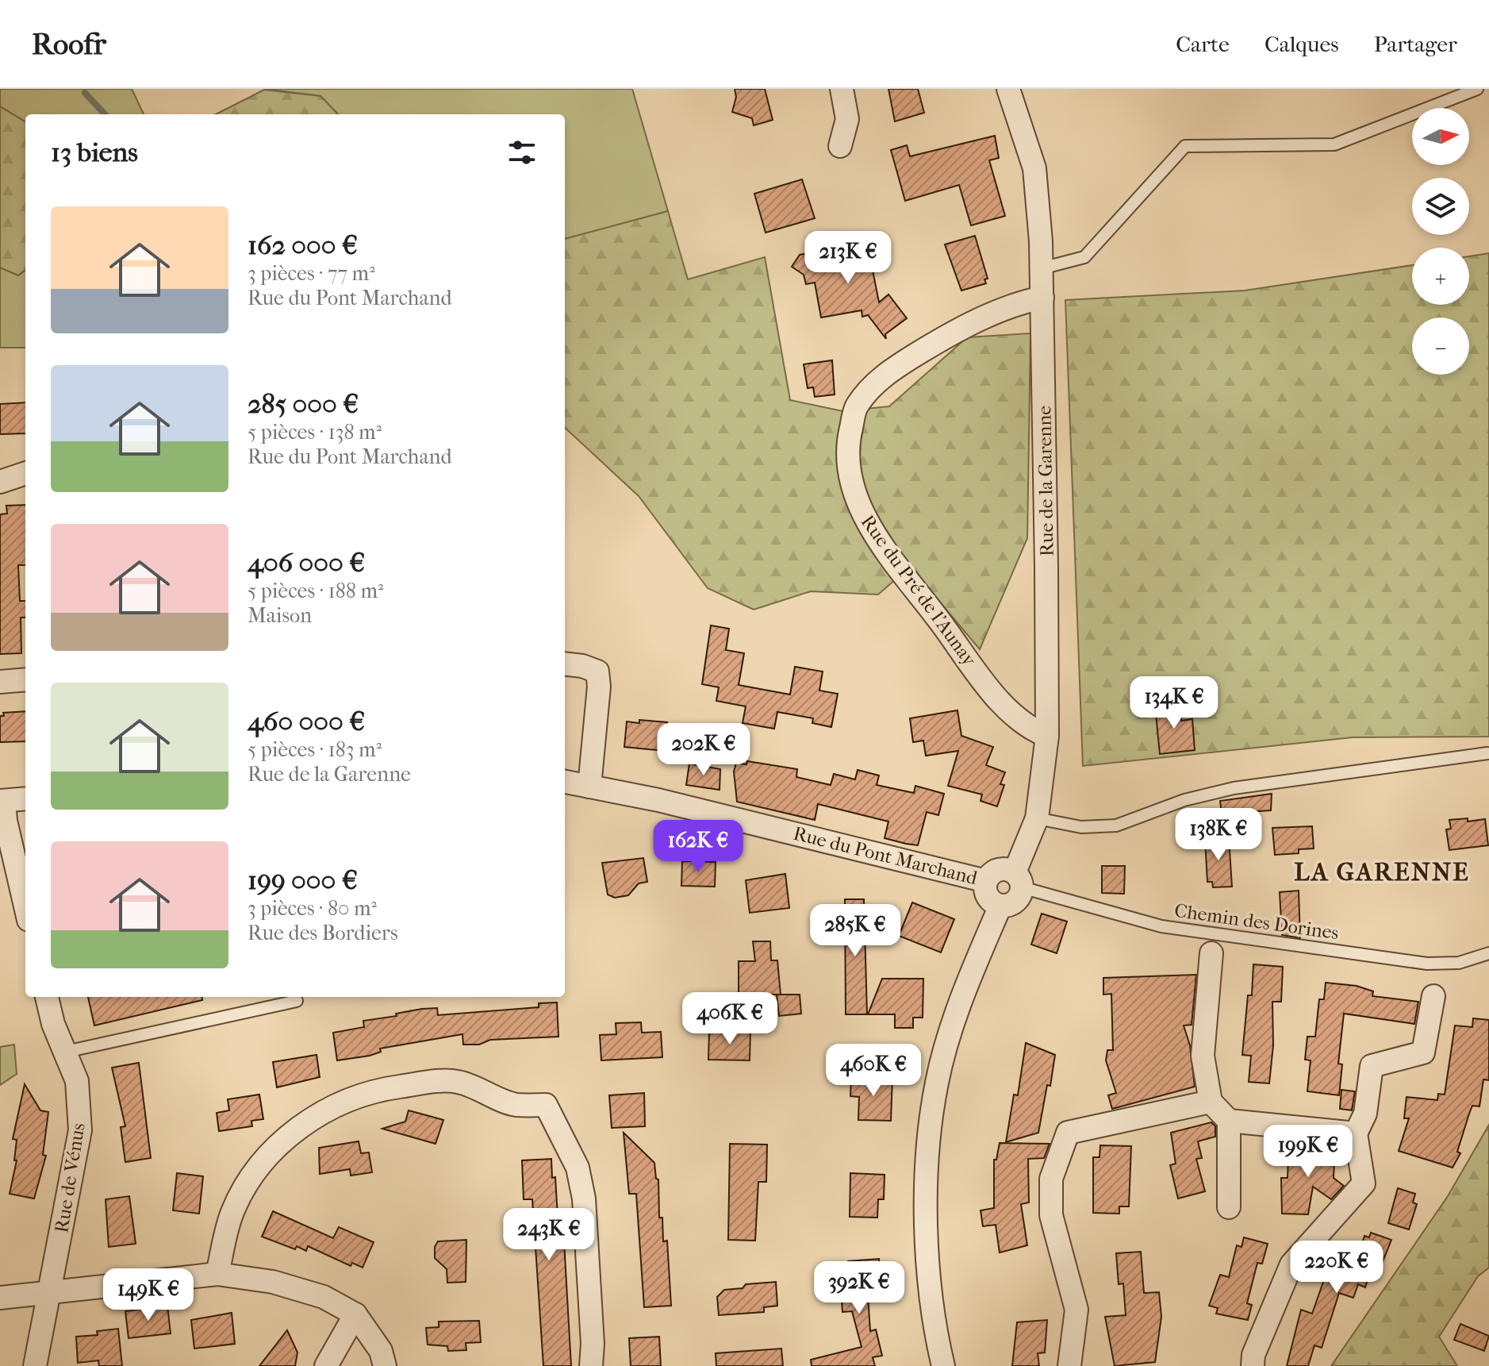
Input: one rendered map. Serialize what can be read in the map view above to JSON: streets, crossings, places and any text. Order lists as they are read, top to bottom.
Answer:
{
  "streets": {
    "street": [
      "Rue de la Garenne",
      "Rue du Pré de l'Aunay",
      "Rue du Pont Marchand",
      "Rue de Vénus"
    ],
    "lane": ["Chemin des Dorines"]
  },
  "crossings": [
    ["Rue de la Garenne", "Rue du Pré de l'Aunay"],
    ["Rue de la Garenne", "Rue du Pont Marchand"],
    ["Rue de la Garenne", "Chemin des Dorines"],
    ["Rue du Pont Marchand", "Chemin des Dorines"]
  ],
  "districts": ["LA GARENNE"],
  "north": "right",
  "page": {
    "header": "Roofr",
    "nav": ["Carte", "Calques", "Partager"],
    "map_buttons": ["+", "−"],
    "heading": "13 biens",
    "list": [
      {
        "name": "162 000 €",
        "note": "3 pièces · 77 m² · Rue du Pont Marchand"
      },
      {
        "name": "285 000 €",
        "note": "5 pièces · 138 m² · Rue du Pont Marchand"
      },
      {
        "name": "406 000 €",
        "note": "5 pièces · 188 m² · Maison"
      },
      {
        "name": "460 000 €",
        "note": "5 pièces · 183 m² · Rue de la Garenne"
      },
      {
        "name": "199 000 €",
        "note": "3 pièces · 80 m² · Rue des Bordiers"
      }
    ],
    "price": [
      "213K €",
      "134K €",
      "202K €",
      "138K €",
      "162K €",
      "285K €",
      "406K €",
      "460K €",
      "199K €",
      "243K €",
      "220K €",
      "392K €",
      "149K €"
    ]
  }
}
